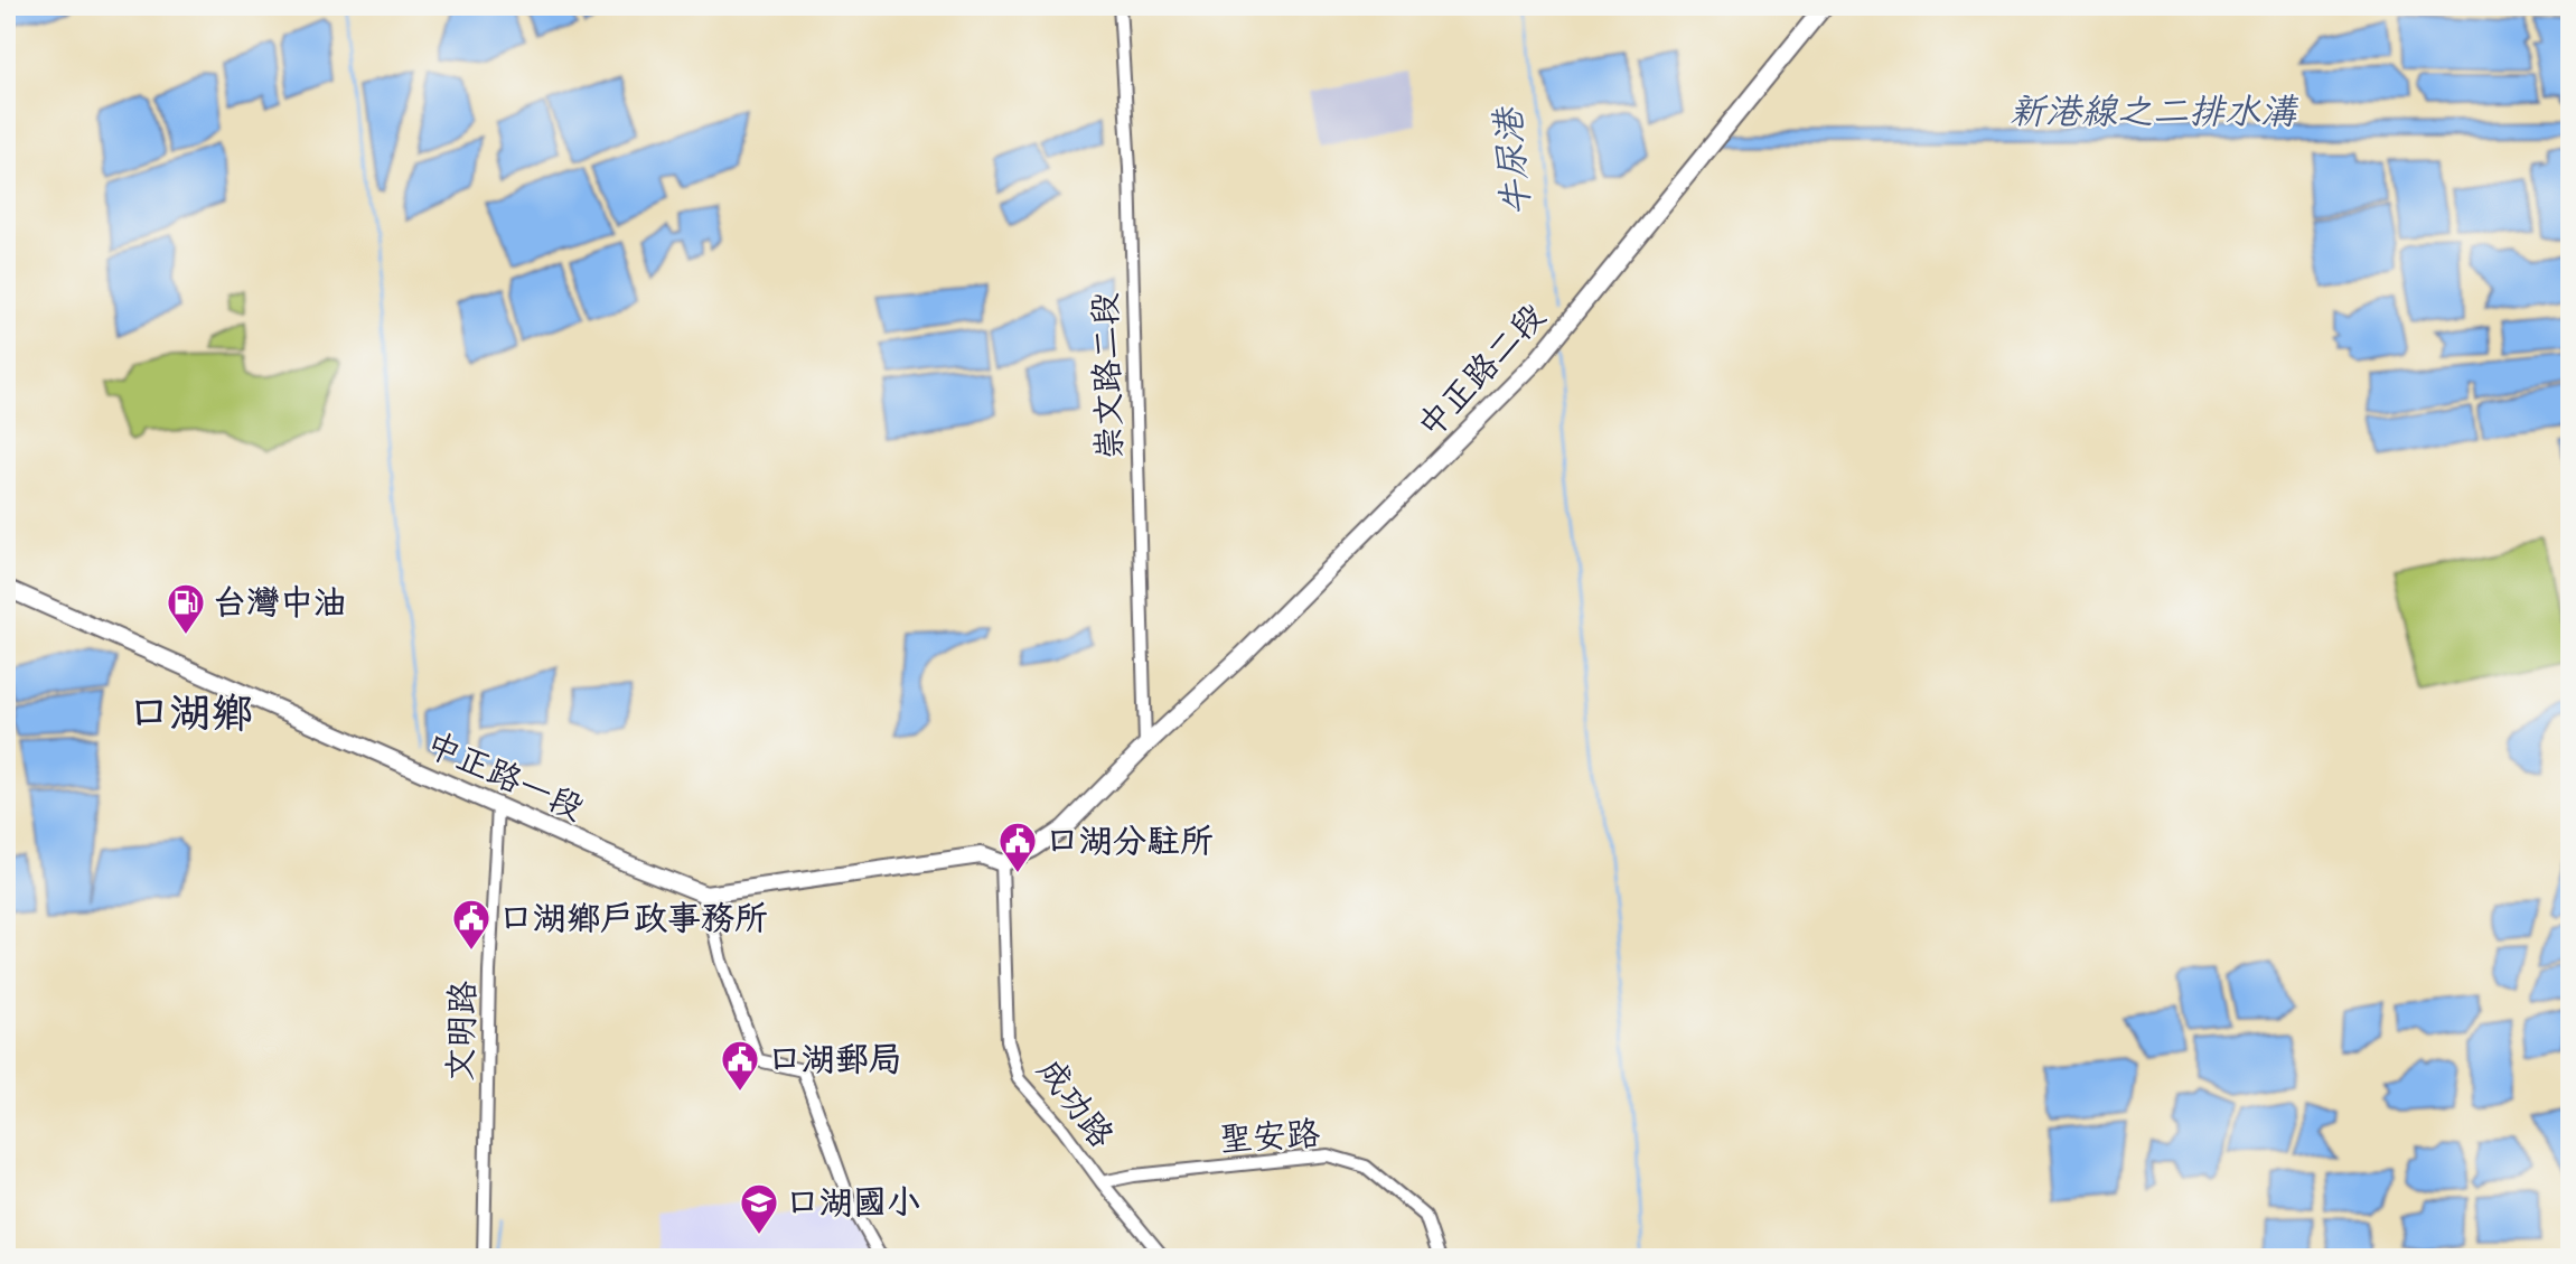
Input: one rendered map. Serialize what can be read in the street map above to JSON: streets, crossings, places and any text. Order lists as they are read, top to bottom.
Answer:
{
  "streets": {
    "main road": ["中正路二段", "中正路一段"],
    "street": [
      "崇文路二段",
      "文明路",
      "成功路",
      "聖安路"
    ]
  },
  "crossings": [
    ["中正路二段", "崇文路二段"],
    ["中正路二段", "成功路"],
    ["中正路一段", "文明路"],
    ["成功路", "聖安路"]
  ],
  "districts": ["口湖鄉"],
  "water": ["新港線之二排水溝", "牛尿港"],
  "places": {
    "fuel station": ["台灣中油"],
    "public building": ["口湖分駐所", "口湖鄉戶政事務所", "口湖郵局"],
    "school or university": ["口湖國小"]
  }
}
